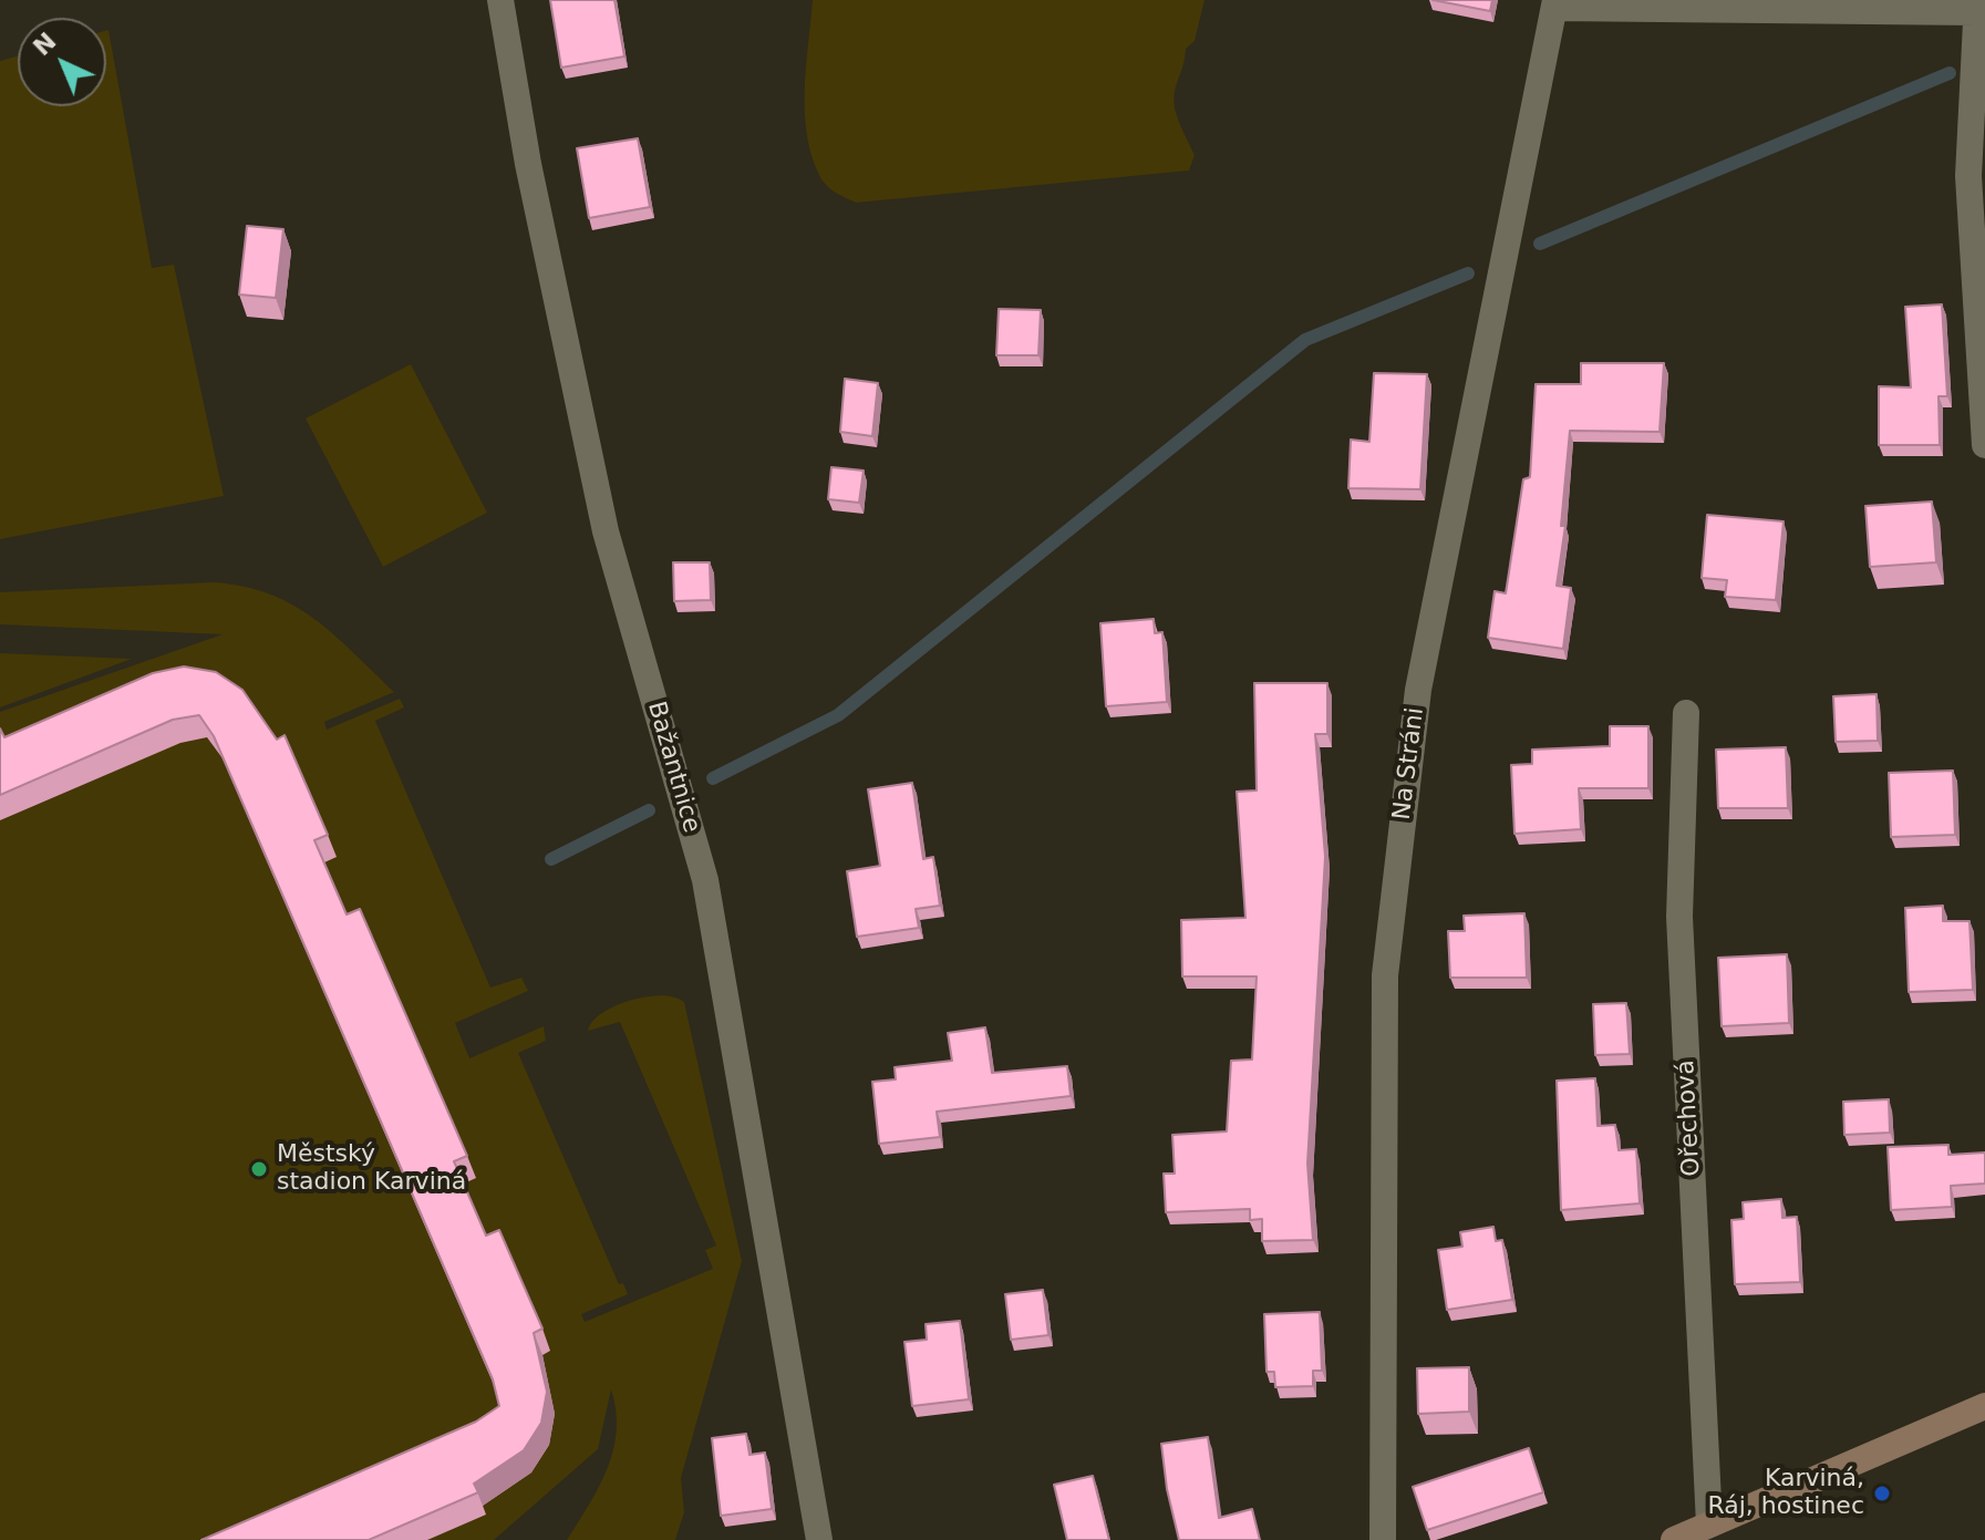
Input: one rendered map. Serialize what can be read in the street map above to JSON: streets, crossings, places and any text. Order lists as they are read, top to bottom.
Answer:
{
  "streets": {
    "street": ["Na Stráni", "Bažantnice", "Ořechová"]
  },
  "places": ["Městský stadion Karviná", "Karviná, Ráj, hostinec"],
  "north": "top left"
}
